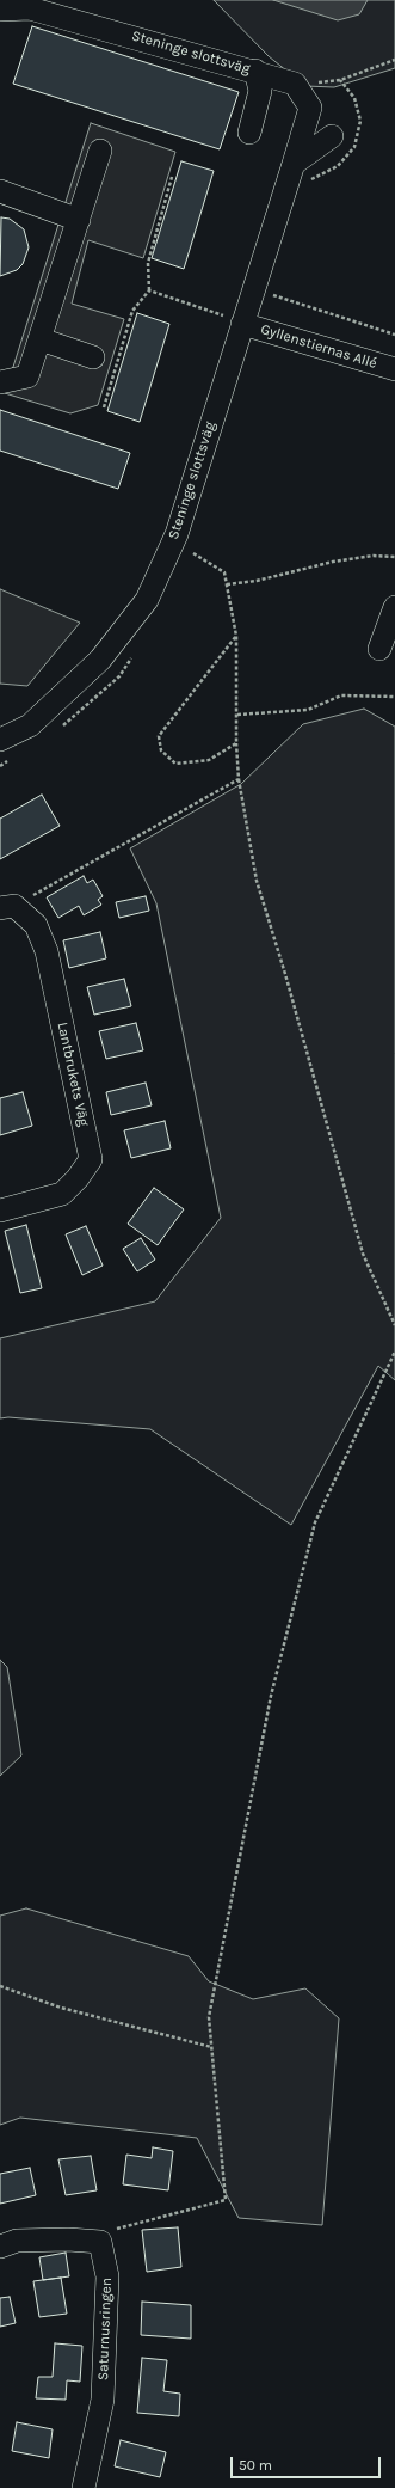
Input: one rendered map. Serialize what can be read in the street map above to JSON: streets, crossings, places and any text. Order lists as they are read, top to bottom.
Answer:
{
  "streets": {
    "street": [
      "Steninge slottsväg",
      "Gyllenstiernas Allé",
      "Lantbrukets Väg",
      "Saturnusringen"
    ]
  },
  "crossings": [
    ["Steninge slottsväg", "Gyllenstiernas Allé"]
  ],
  "scale_bar": "50 m"
}
